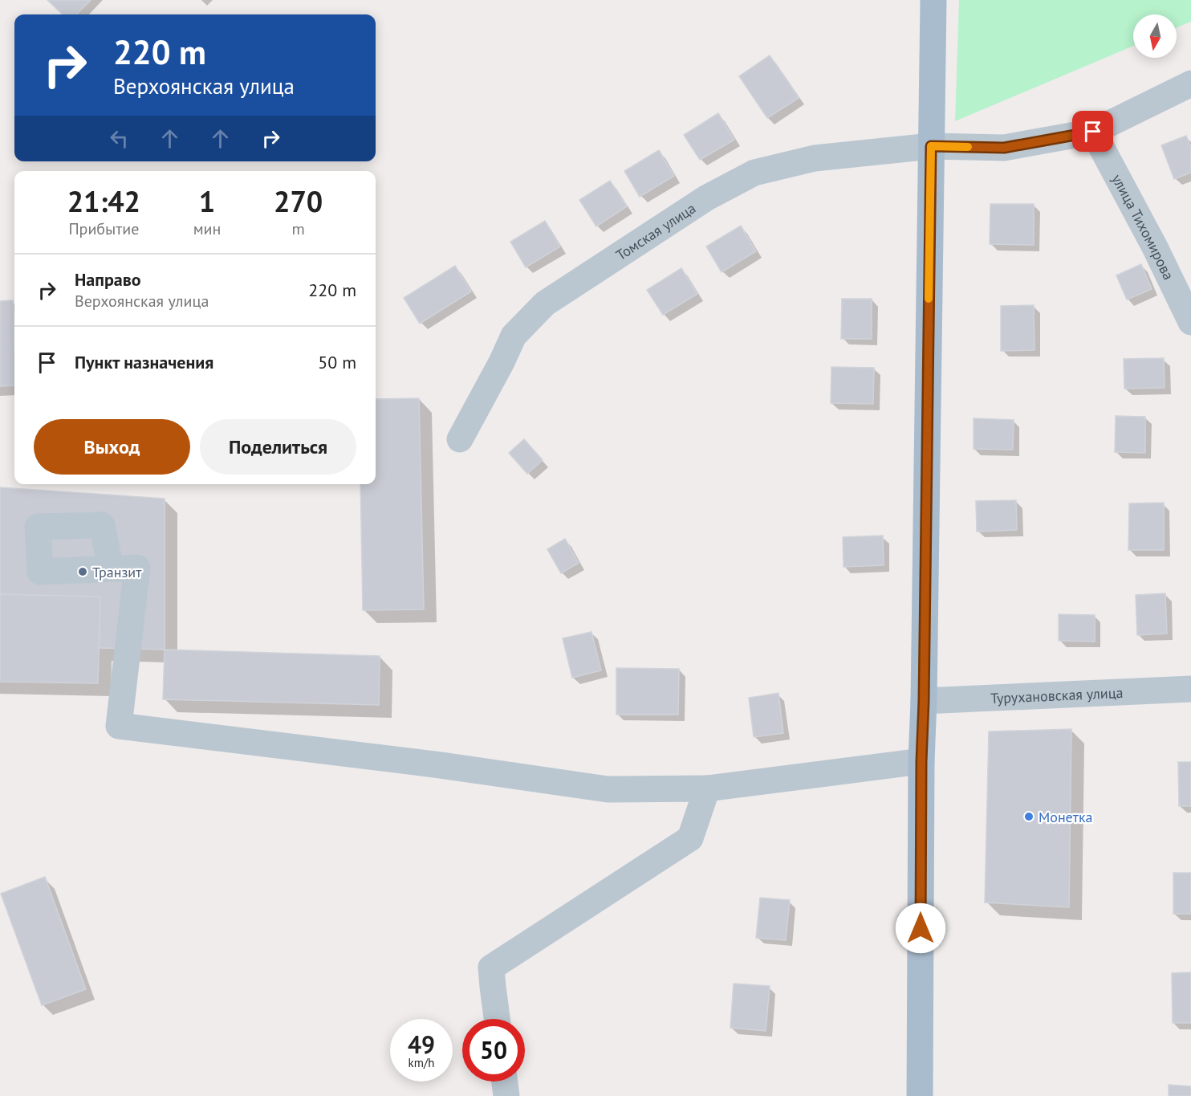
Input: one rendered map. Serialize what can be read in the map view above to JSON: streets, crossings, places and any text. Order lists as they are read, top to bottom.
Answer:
{
  "streets": {
    "street": ["улица Тихомирова", "Томская улица", "Турухановская улица"]
  },
  "crossings": [
    ["улица Тихомирова", "Томская улица"]
  ],
  "places": ["Транзит", "Монетка"],
  "north": "bottom",
  "page": {
    "turn": ["220 m", "Верхоянская улица"],
    "eta": [
      "21:42",
      "Прибытие",
      "1",
      "мин",
      "270",
      "m"
    ],
    "list": [
      {
        "name": "Направо",
        "note": "Верхоянская улица",
        "value": "220 m"
      },
      {
        "name": "Пункт назначения",
        "value": "50 m"
      }
    ],
    "buttons": ["Выход", "Поделиться"],
    "speed": "49 km/h",
    "limit": "50"
  }
}
